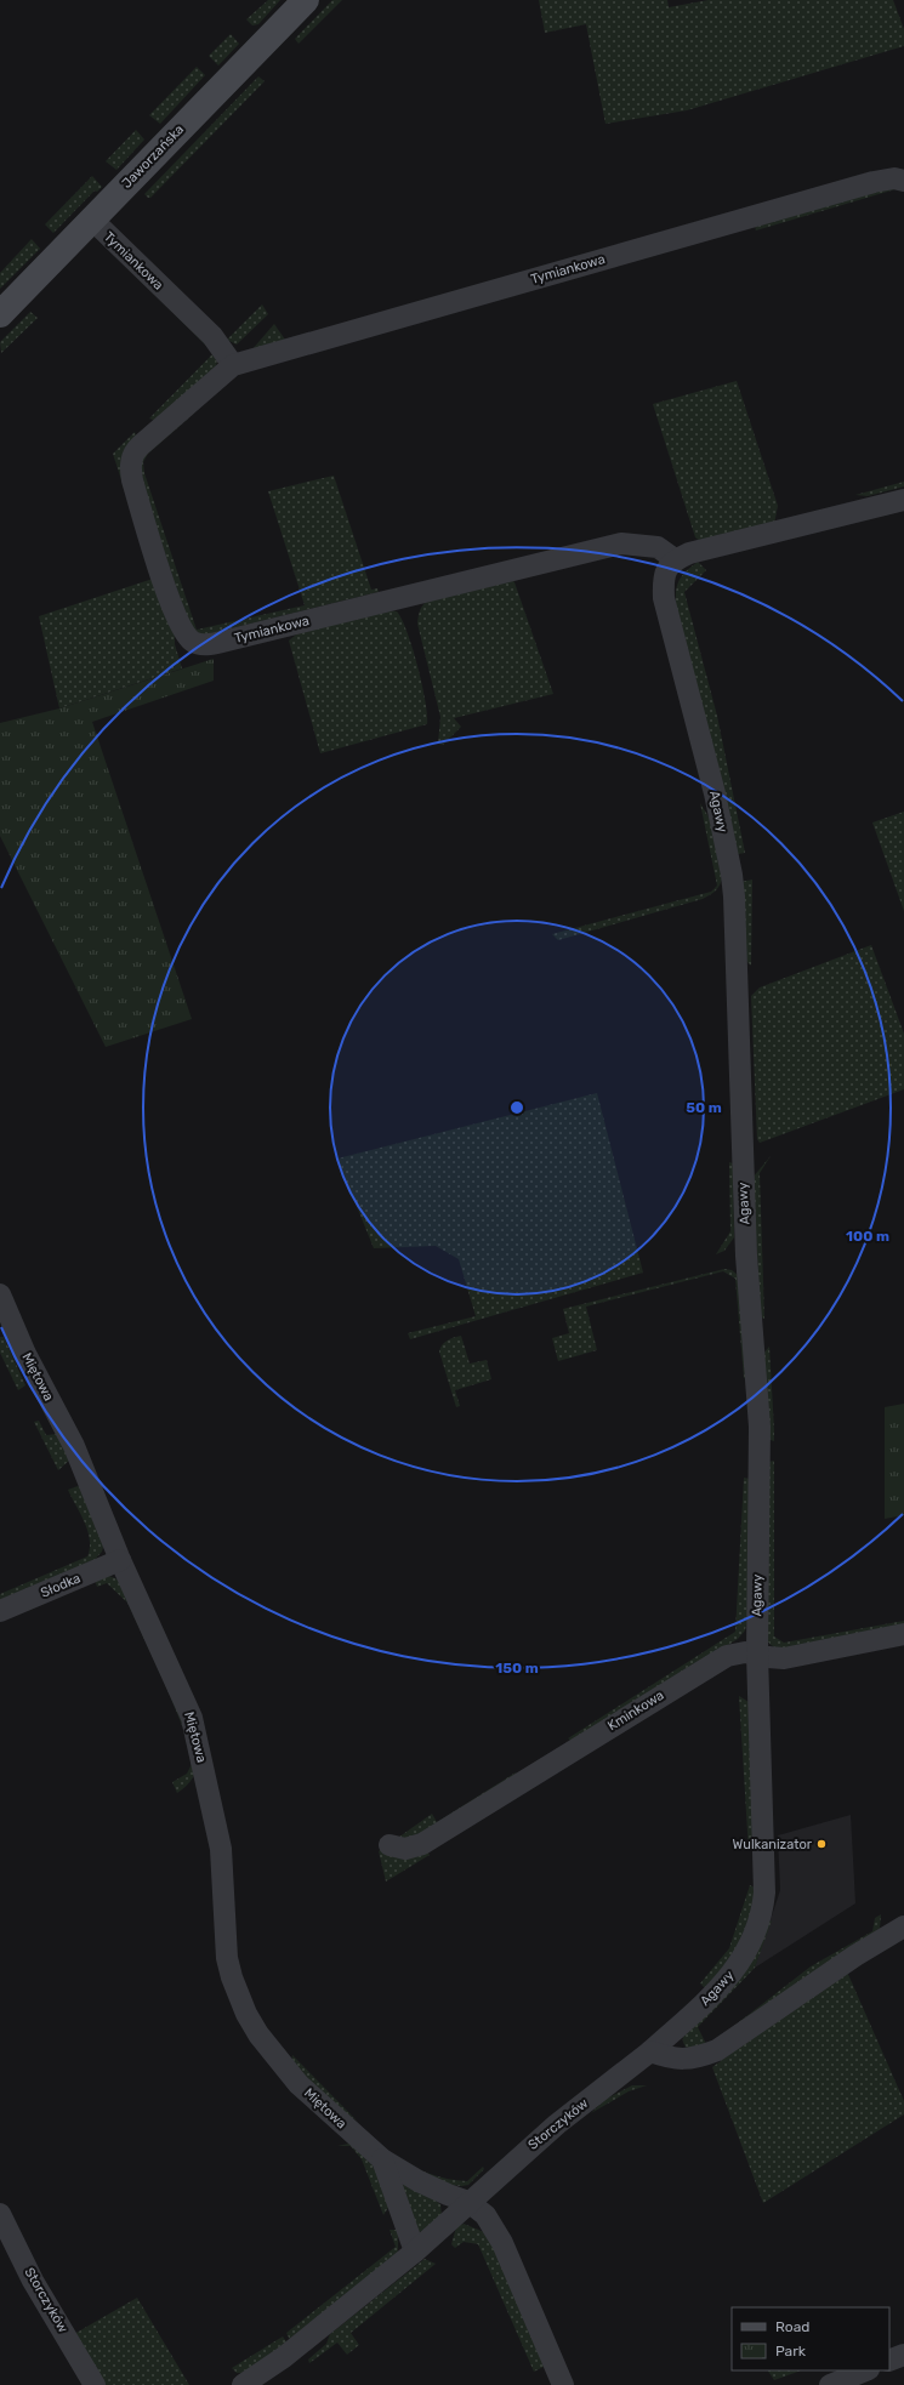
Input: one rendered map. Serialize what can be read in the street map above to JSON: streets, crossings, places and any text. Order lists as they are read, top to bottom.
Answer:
{
  "streets": {
    "street": [
      "Jaworzańska",
      "Tymiankowa",
      "Agawy",
      "Miętowa",
      "Słodka",
      "Kminkowa",
      "Storczyków"
    ]
  },
  "crossings": [
    ["Jaworzańska", "Tymiankowa"],
    ["Tymiankowa", "Agawy"],
    ["Agawy", "Kminkowa"],
    ["Agawy", "Storczyków"],
    ["Miętowa", "Słodka"],
    ["Miętowa", "Storczyków"]
  ],
  "places": ["Wulkanizator"],
  "legend": ["Road", "Park"],
  "rings": ["50 m", "100 m", "150 m"]
}
